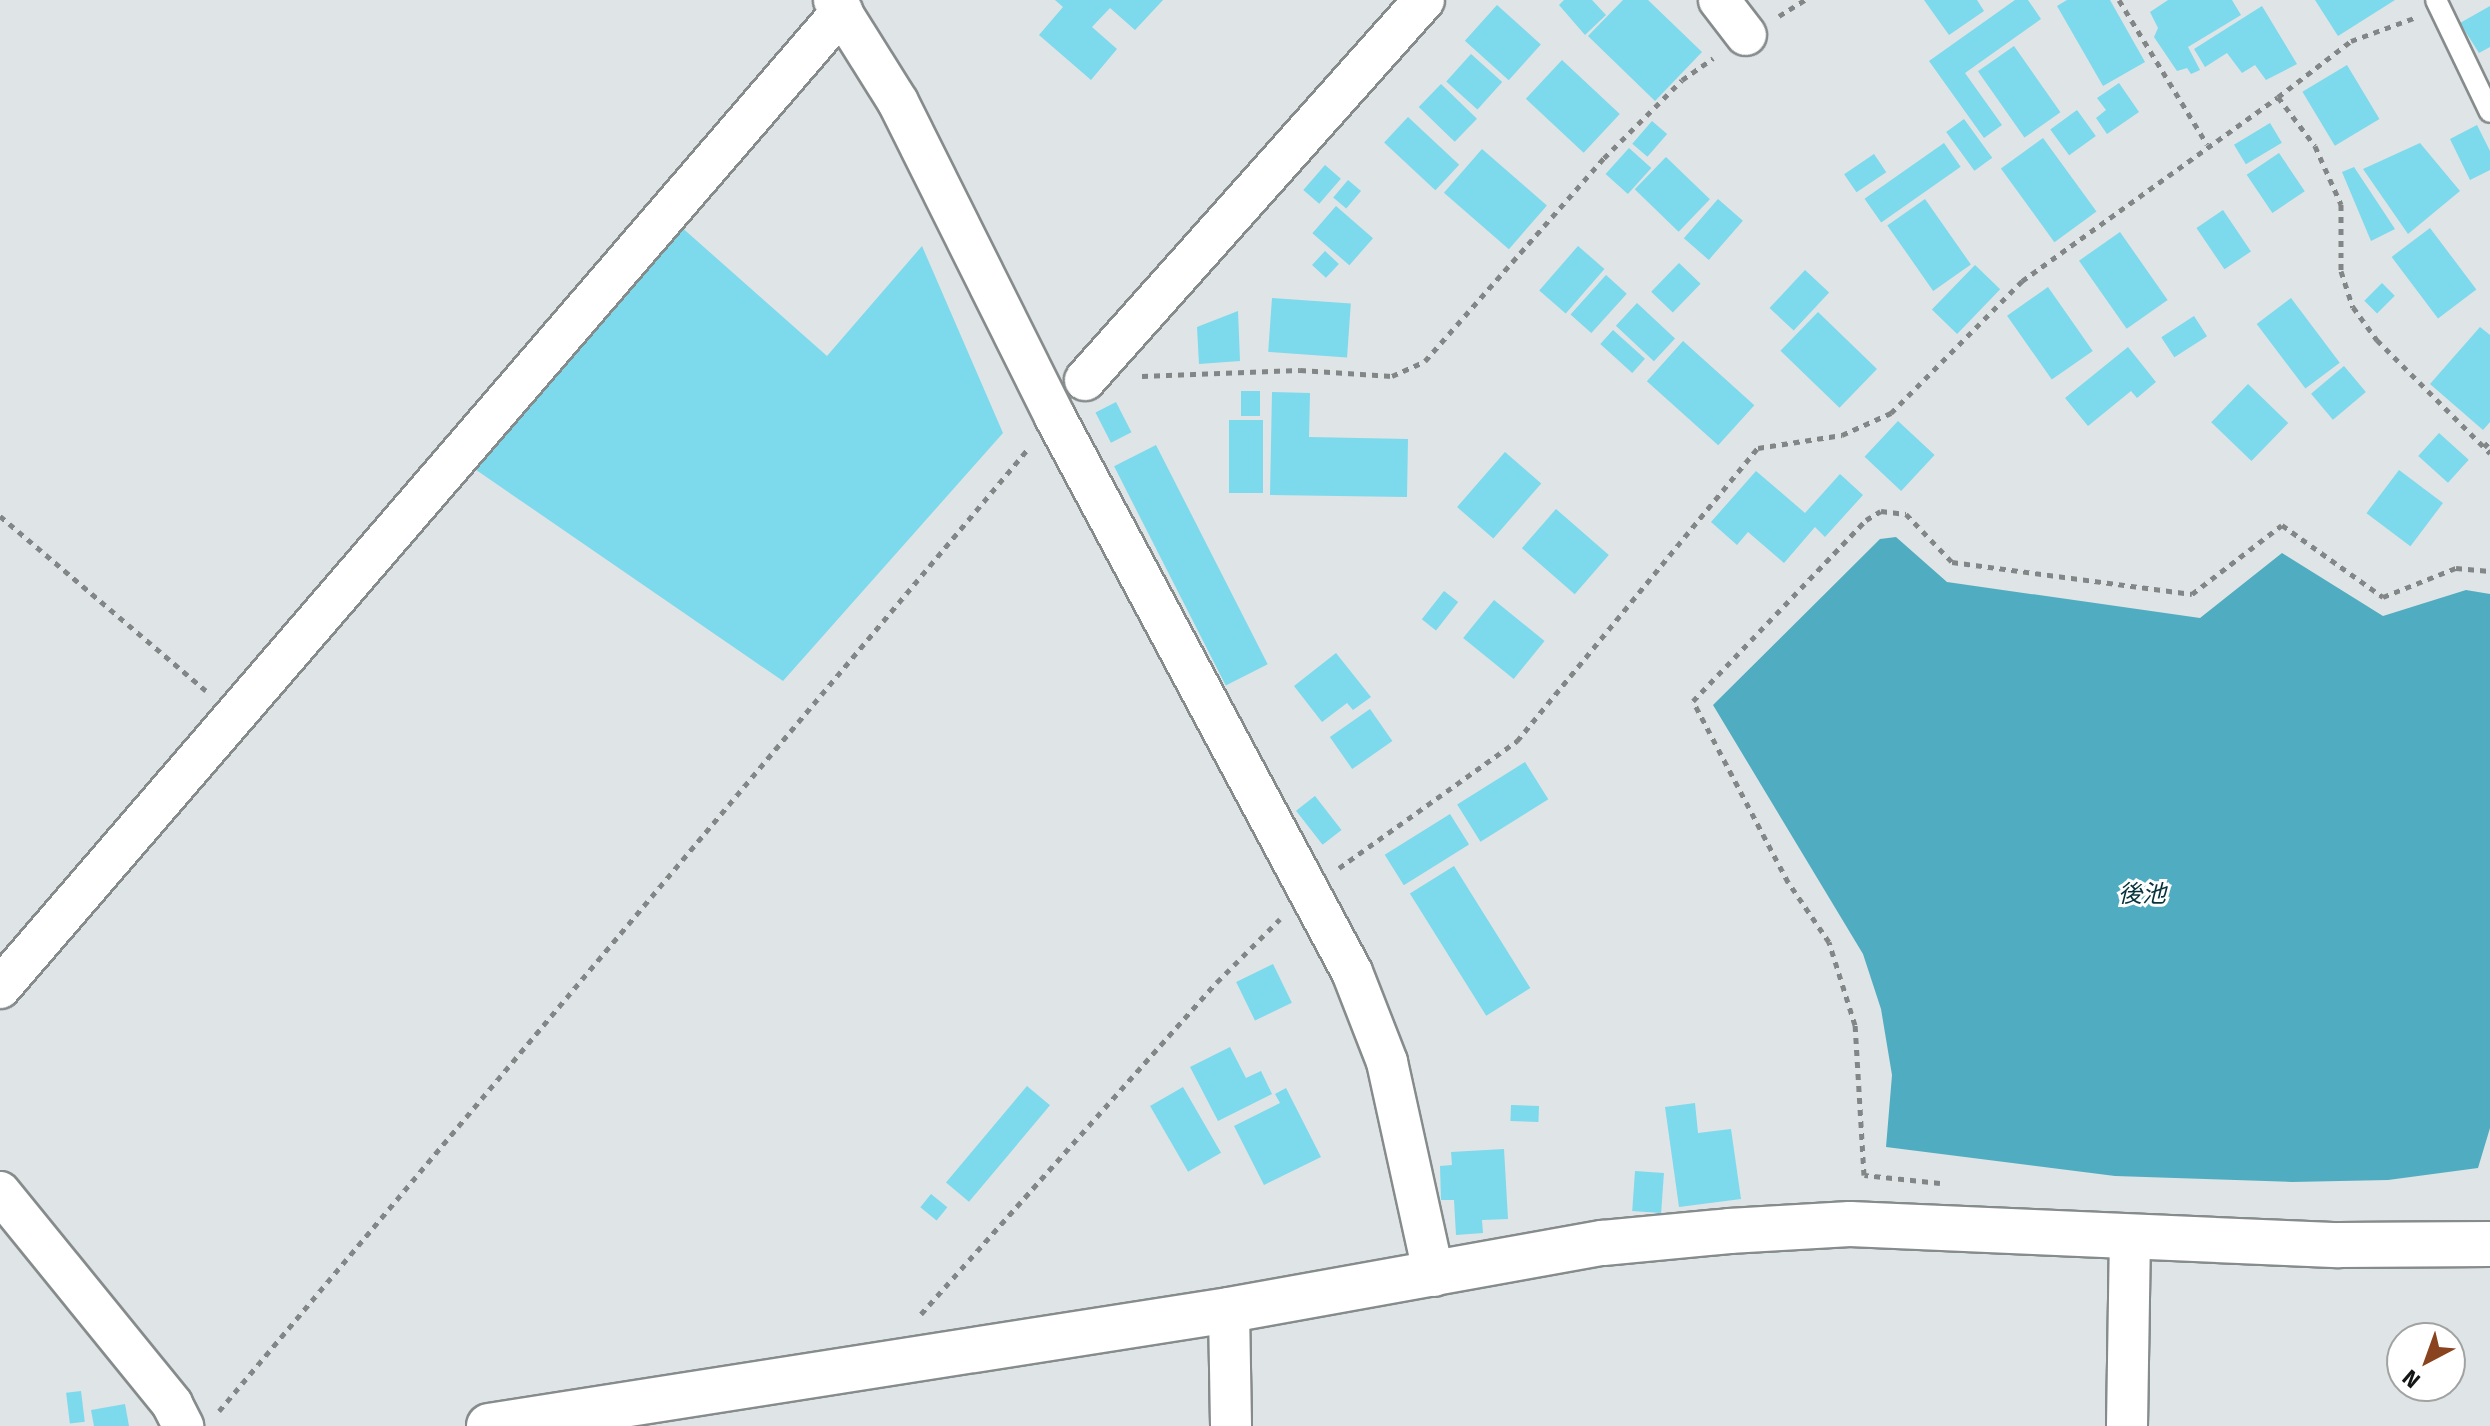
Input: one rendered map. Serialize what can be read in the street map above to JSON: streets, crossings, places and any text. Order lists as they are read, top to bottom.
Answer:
{
  "water": ["後池"],
  "north": "bottom left"
}
